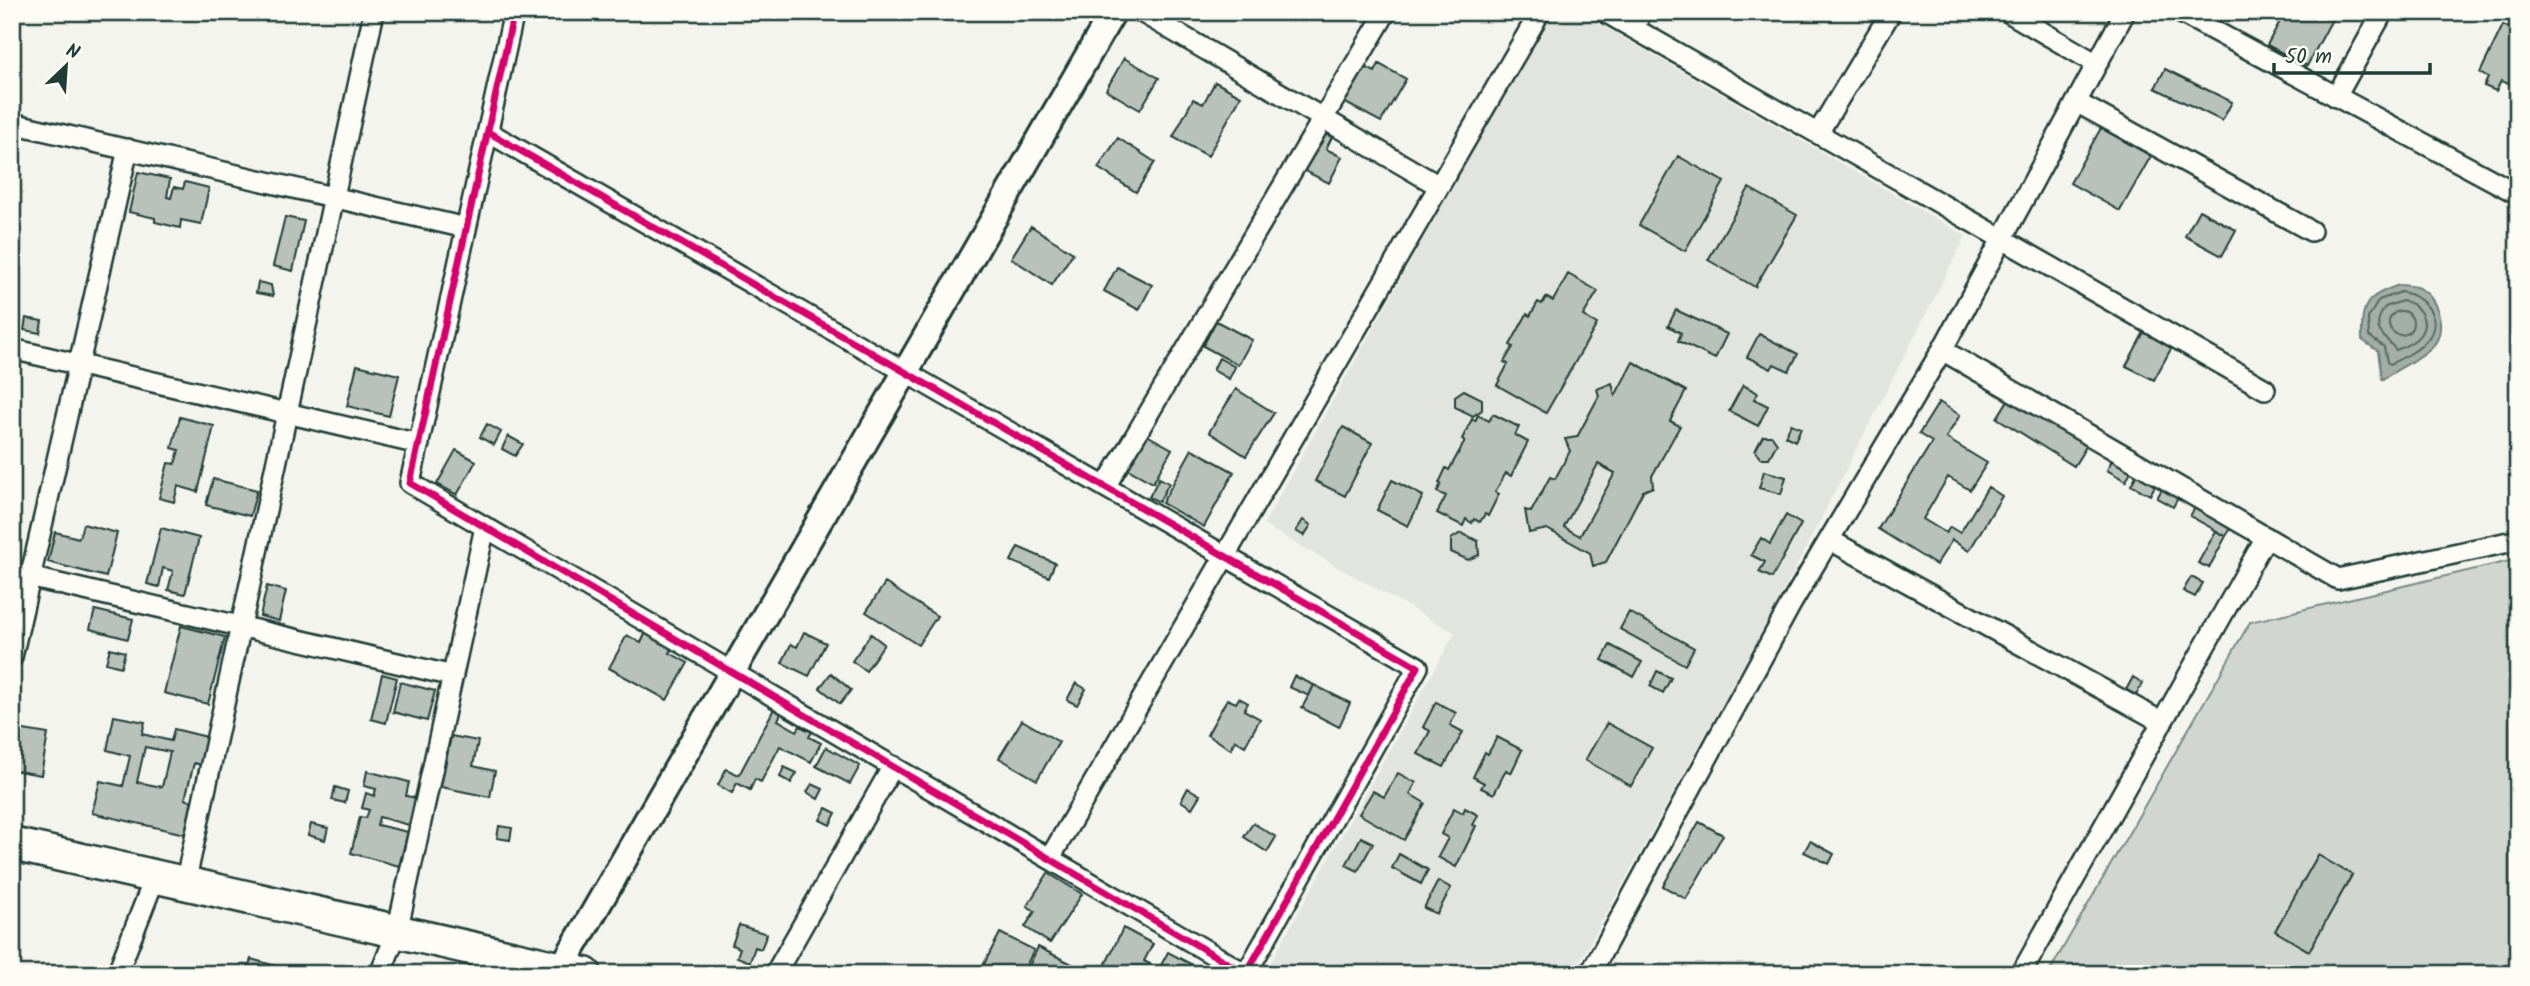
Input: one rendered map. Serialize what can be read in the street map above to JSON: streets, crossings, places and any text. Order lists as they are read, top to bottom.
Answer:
{
  "scale_bar": "50 m",
  "north": "top right"
}
